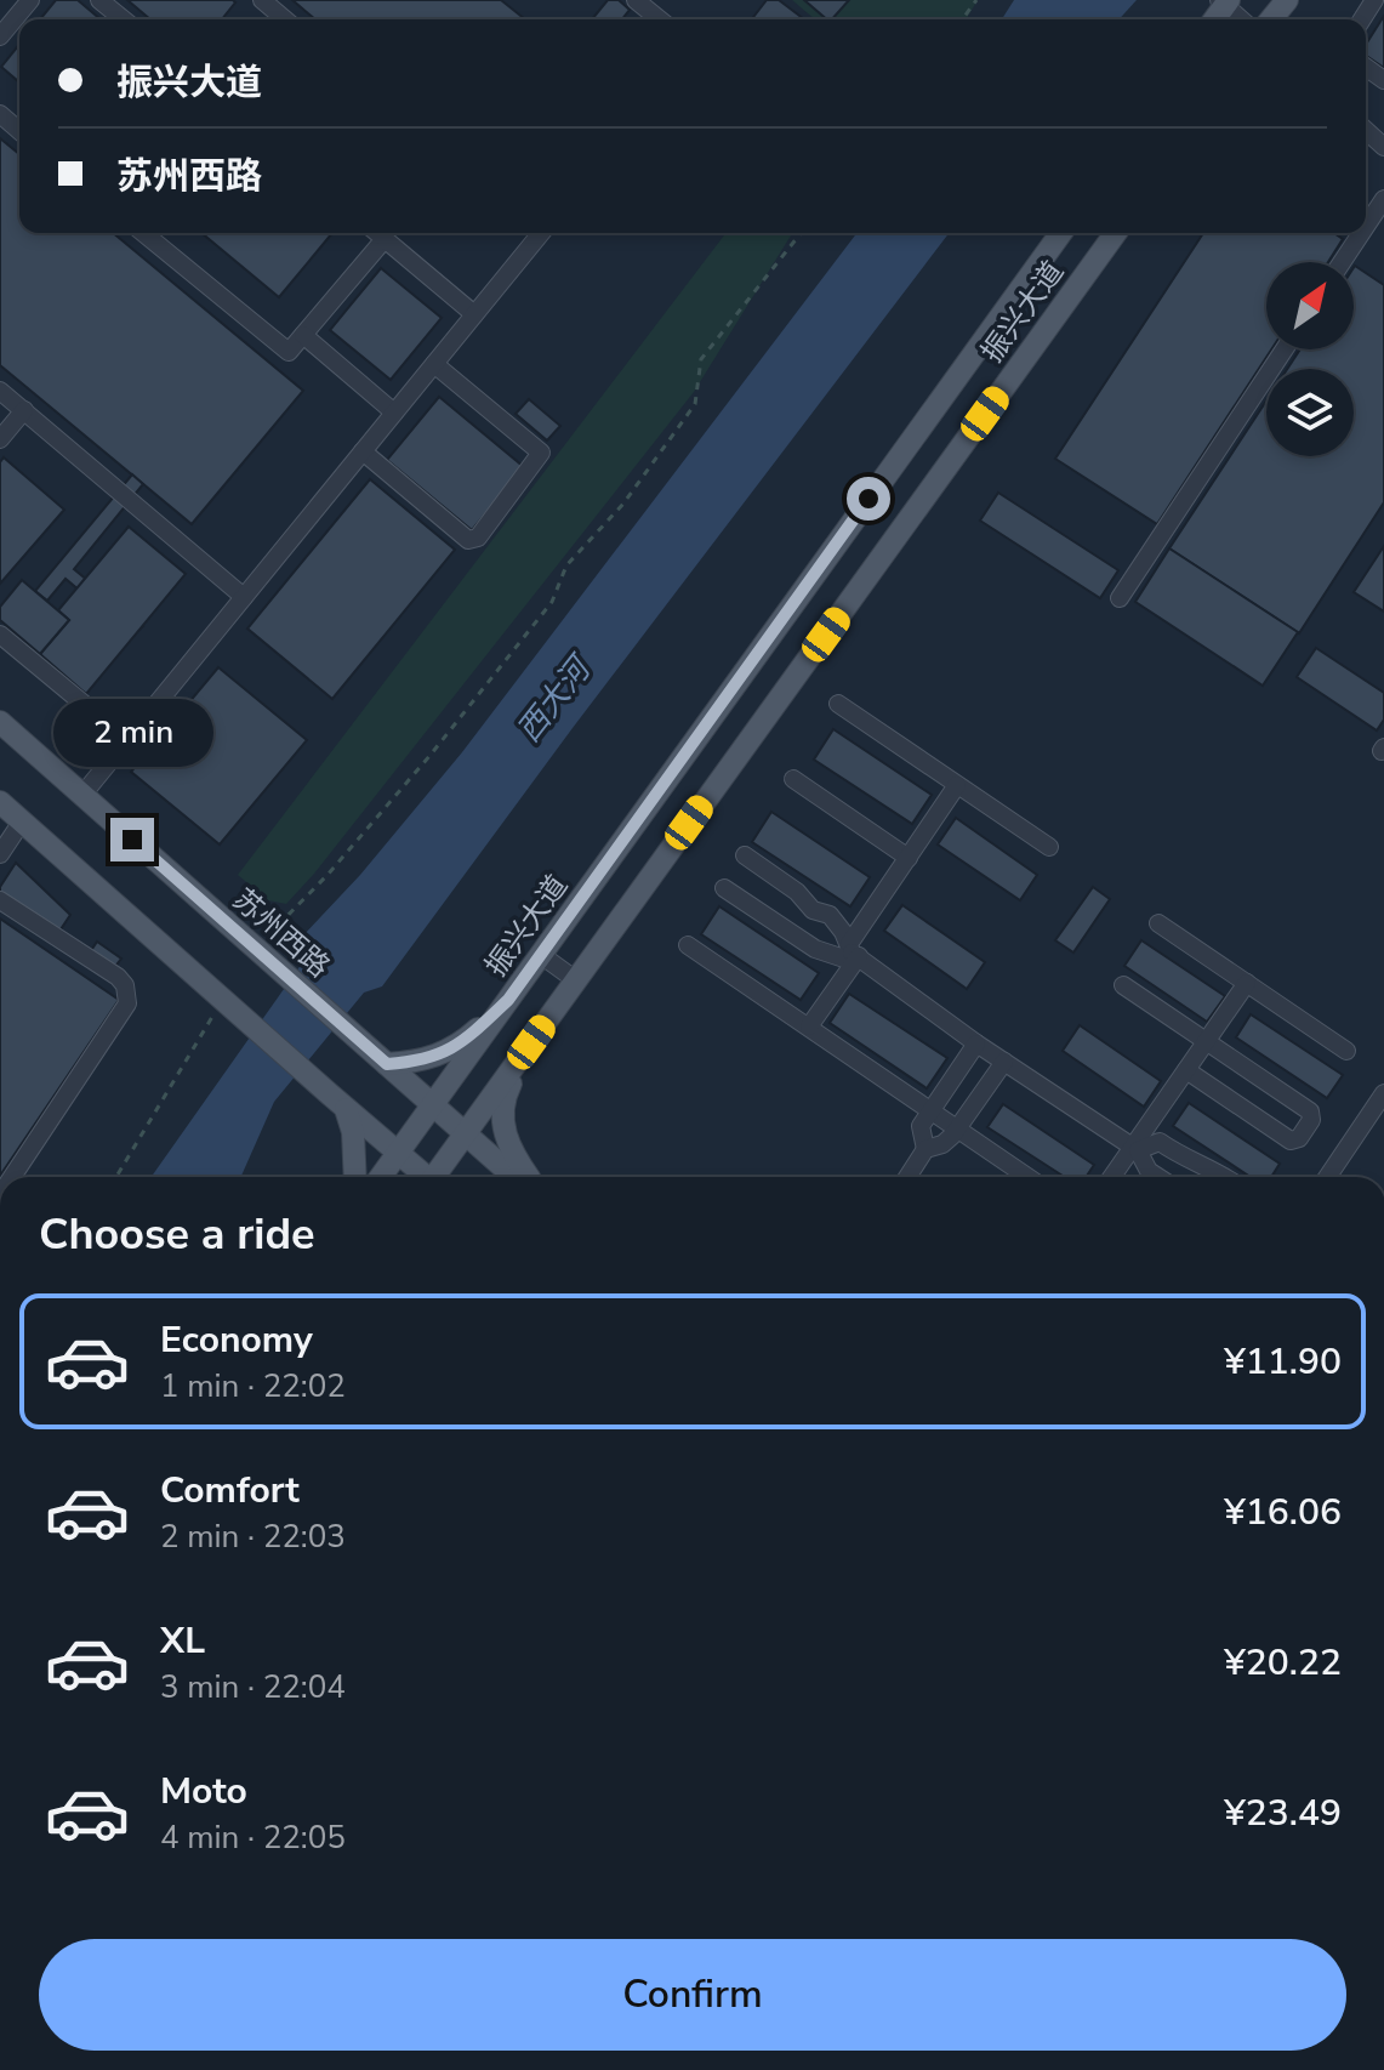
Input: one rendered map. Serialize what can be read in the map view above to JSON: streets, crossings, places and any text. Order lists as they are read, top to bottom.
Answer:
{
  "streets": {
    "main road": ["振兴大道", "苏州西路"]
  },
  "crossings": [
    ["振兴大道", "苏州西路"]
  ],
  "water": ["西大河"],
  "north": "top right",
  "page": {
    "banner": ["振兴大道", "苏州西路"],
    "bubble": "2 min",
    "heading": "Choose a ride",
    "list": [
      {
        "name": "Economy",
        "note": "1 min · 22:02",
        "value": "¥11.90"
      },
      {
        "name": "Comfort",
        "note": "2 min · 22:03",
        "value": "¥16.06"
      },
      {
        "name": "XL",
        "note": "3 min · 22:04",
        "value": "¥20.22"
      },
      {
        "name": "Moto",
        "note": "4 min · 22:05",
        "value": "¥23.49"
      }
    ],
    "buttons": "Confirm"
  }
}
